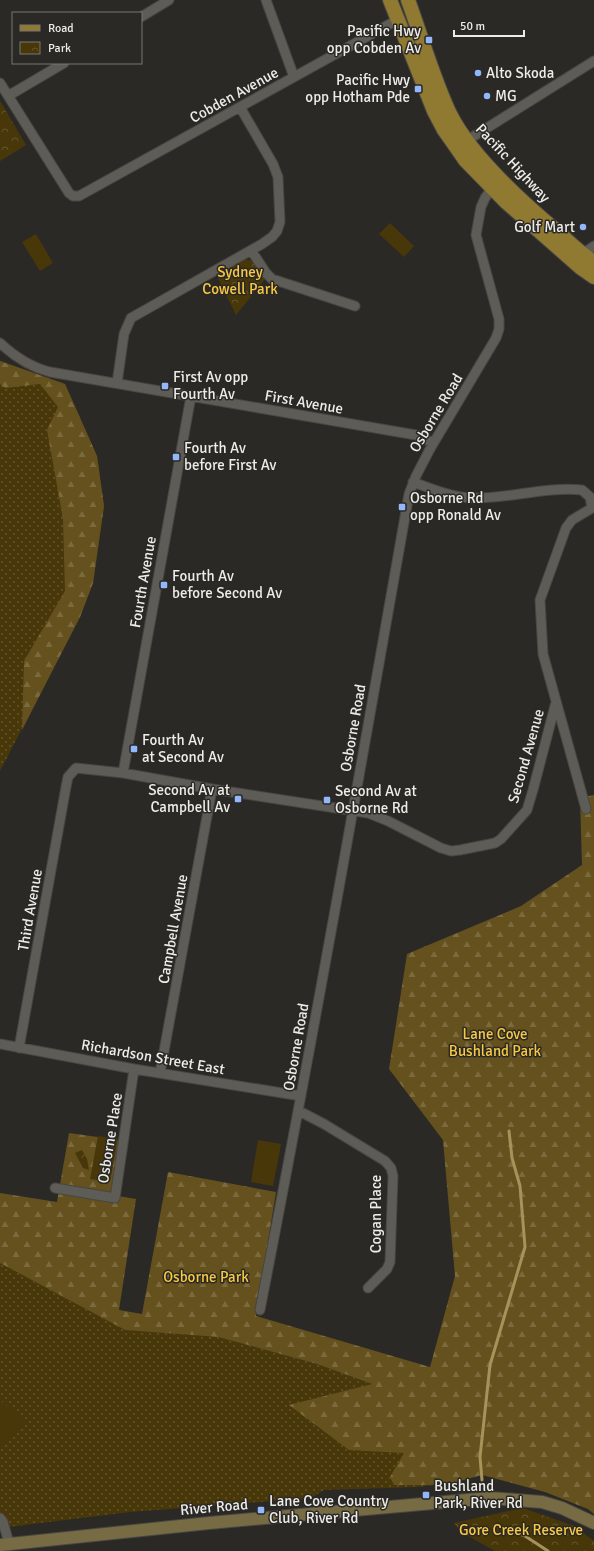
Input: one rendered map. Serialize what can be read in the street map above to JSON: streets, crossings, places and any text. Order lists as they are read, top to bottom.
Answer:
{
  "streets": {
    "main road": ["Pacific Highway", "River Road"],
    "street": [
      "Cobden Avenue",
      "First Avenue",
      "Osborne Road",
      "Fourth Avenue",
      "Second Avenue",
      "Third Avenue",
      "Campbell Avenue",
      "Richardson Street East",
      "Osborne Place",
      "Cogan Place"
    ]
  },
  "crossings": [
    ["Cobden Avenue", "Pacific Highway"],
    ["Pacific Highway", "Osborne Road"],
    ["First Avenue", "Osborne Road"],
    ["First Avenue", "Fourth Avenue"],
    ["Osborne Road", "Second Avenue"],
    ["Osborne Road", "Richardson Street East"],
    ["Osborne Road", "Cogan Place"],
    ["Fourth Avenue", "Second Avenue"],
    ["Second Avenue", "Third Avenue"],
    ["Second Avenue", "Campbell Avenue"],
    ["Third Avenue", "Richardson Street East"],
    ["Campbell Avenue", "Richardson Street East"],
    ["Richardson Street East", "Osborne Place"]
  ],
  "parks": [
    "Sydney Cowell Park",
    "Lane Cove Bushland Park",
    "Osborne Park",
    "Gore Creek Reserve"
  ],
  "places": {
    "transit": [
      "Pacific Hwy opp Cobden Av",
      "Pacific Hwy opp Hotham Pde",
      "First Av opp Fourth Av",
      "Fourth Av before First Av",
      "Osborne Rd opp Ronald Av",
      "Fourth Av before Second Av",
      "Fourth Av at Second Av",
      "Second Av at Campbell Av",
      "Second Av at Osborne Rd",
      "Bushland Park, River Rd",
      "Lane Cove Country Club, River Rd"
    ],
    "other": ["Alto Skoda", "MG", "Golf Mart"]
  },
  "legend": ["Road", "Park"],
  "scale_bar": "50 m"
}
